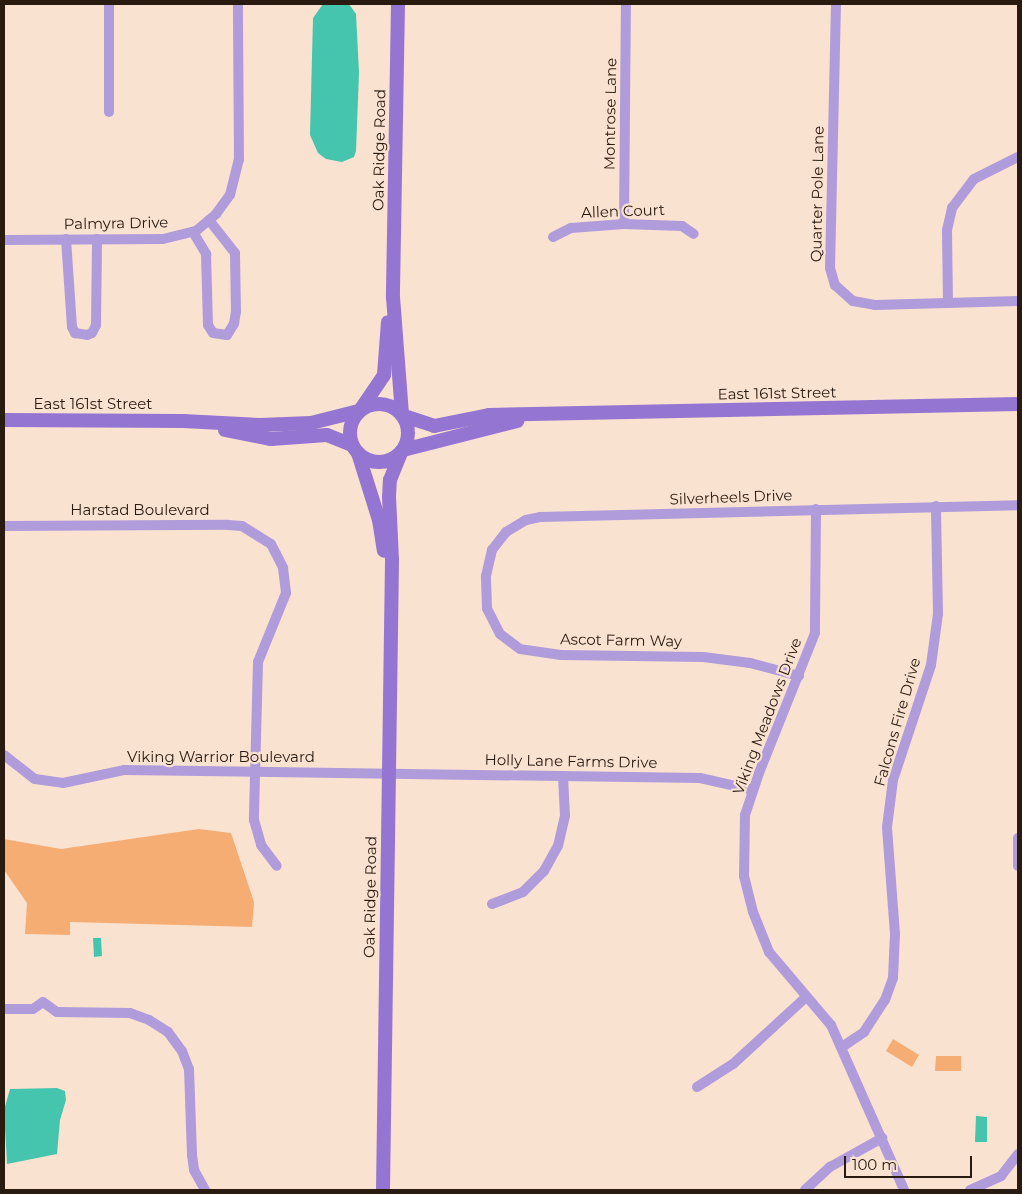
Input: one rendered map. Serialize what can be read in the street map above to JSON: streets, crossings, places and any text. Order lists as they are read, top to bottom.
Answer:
{
  "streets": {
    "street": [
      "Montrose Lane",
      "Oak Ridge Road",
      "Quarter Pole Lane",
      "Allen Court",
      "Palmyra Drive",
      "East 161st Street",
      "Silverheels Drive",
      "Harstad Boulevard",
      "Ascot Farm Way",
      "Viking Meadows Drive",
      "Falcons Fire Drive",
      "Viking Warrior Boulevard",
      "Holly Lane Farms Drive"
    ]
  },
  "crossings": [
    ["Montrose Lane", "Allen Court"],
    ["Oak Ridge Road", "East 161st Street"],
    ["Oak Ridge Road", "Viking Warrior Boulevard"],
    ["Oak Ridge Road", "Holly Lane Farms Drive"],
    ["Silverheels Drive", "Ascot Farm Way"],
    ["Silverheels Drive", "Viking Meadows Drive"],
    ["Silverheels Drive", "Falcons Fire Drive"],
    ["Harstad Boulevard", "Viking Warrior Boulevard"],
    ["Ascot Farm Way", "Viking Meadows Drive"],
    ["Viking Meadows Drive", "Falcons Fire Drive"],
    ["Viking Meadows Drive", "Holly Lane Farms Drive"],
    ["Viking Warrior Boulevard", "Holly Lane Farms Drive"]
  ],
  "scale_bar": "100 m"
}
